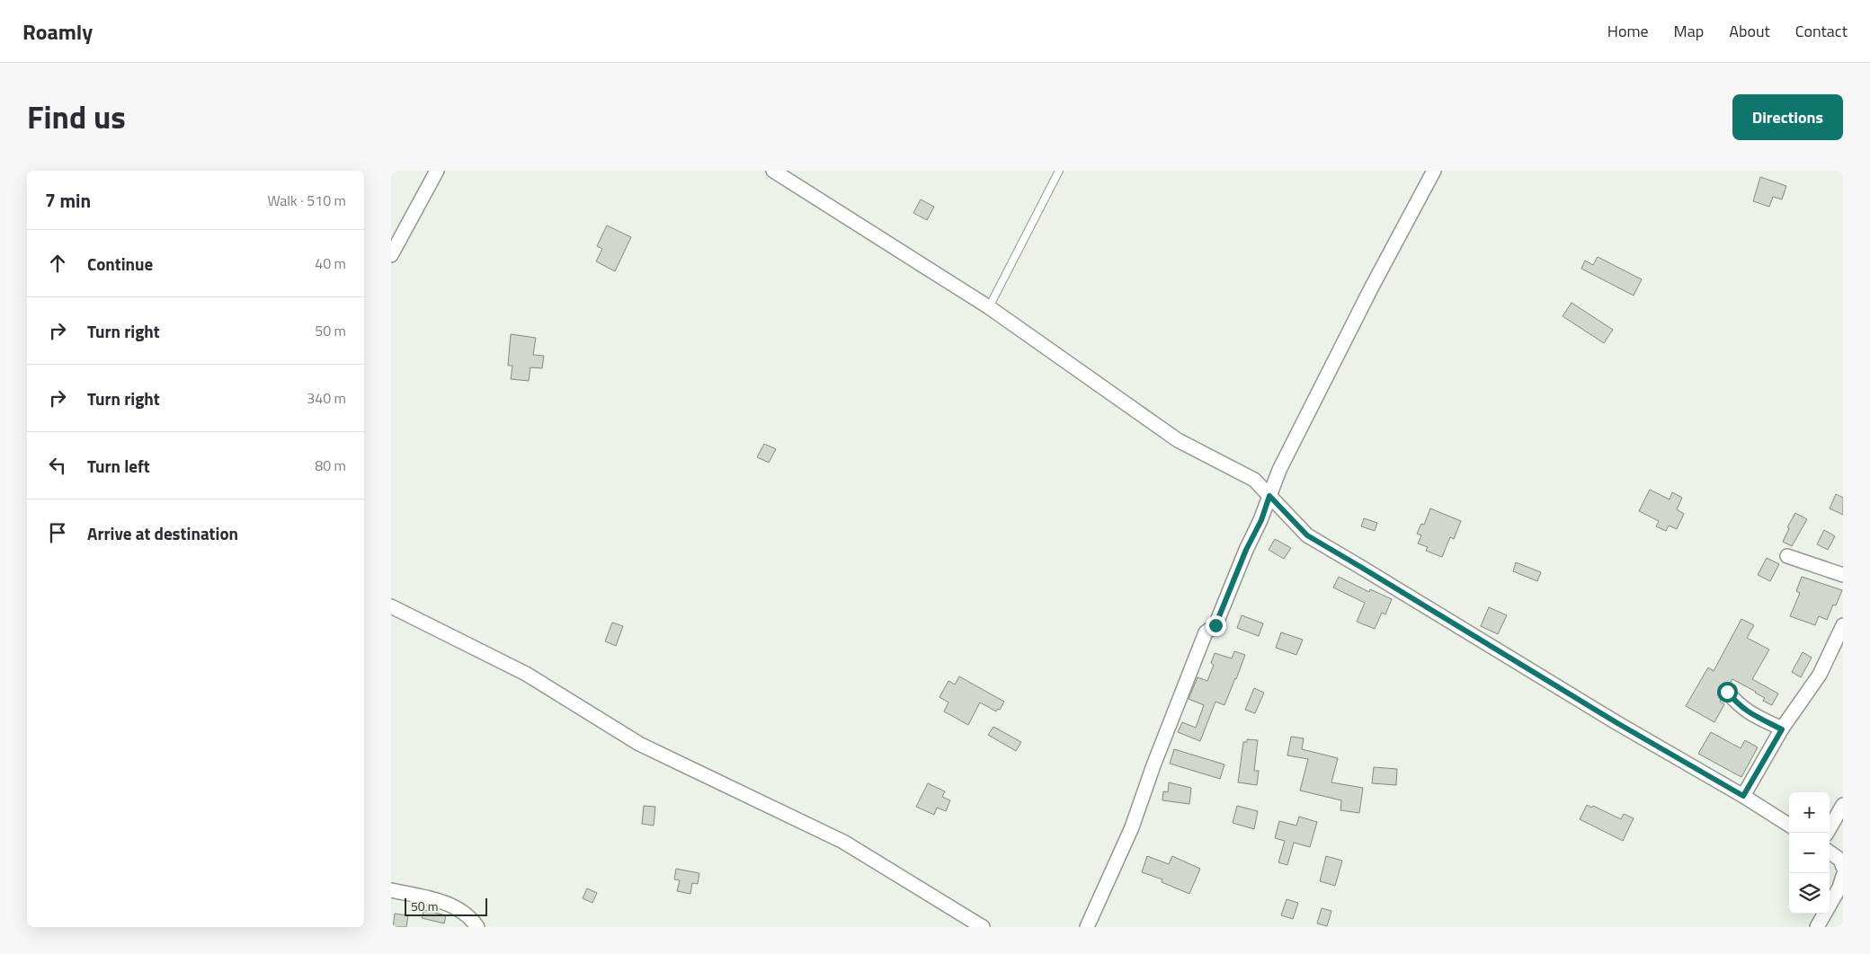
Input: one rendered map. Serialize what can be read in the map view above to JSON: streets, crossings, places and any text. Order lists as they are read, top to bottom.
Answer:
{
  "scale_bar": "50 m",
  "page": {
    "header": "Roamly",
    "nav": [
      "Home",
      "Map",
      "About",
      "Contact"
    ],
    "title": "Find us",
    "buttons": "Directions",
    "heading": ["7 min", "Walk · 510 m"],
    "list": [
      ["Continue", "40 m"],
      ["Turn right", "50 m"],
      ["Turn right", "340 m"],
      ["Turn left", "80 m"],
      "Arrive at destination"
    ],
    "map_buttons": ["+", "−"],
    "scale": "50 m"
  }
}
